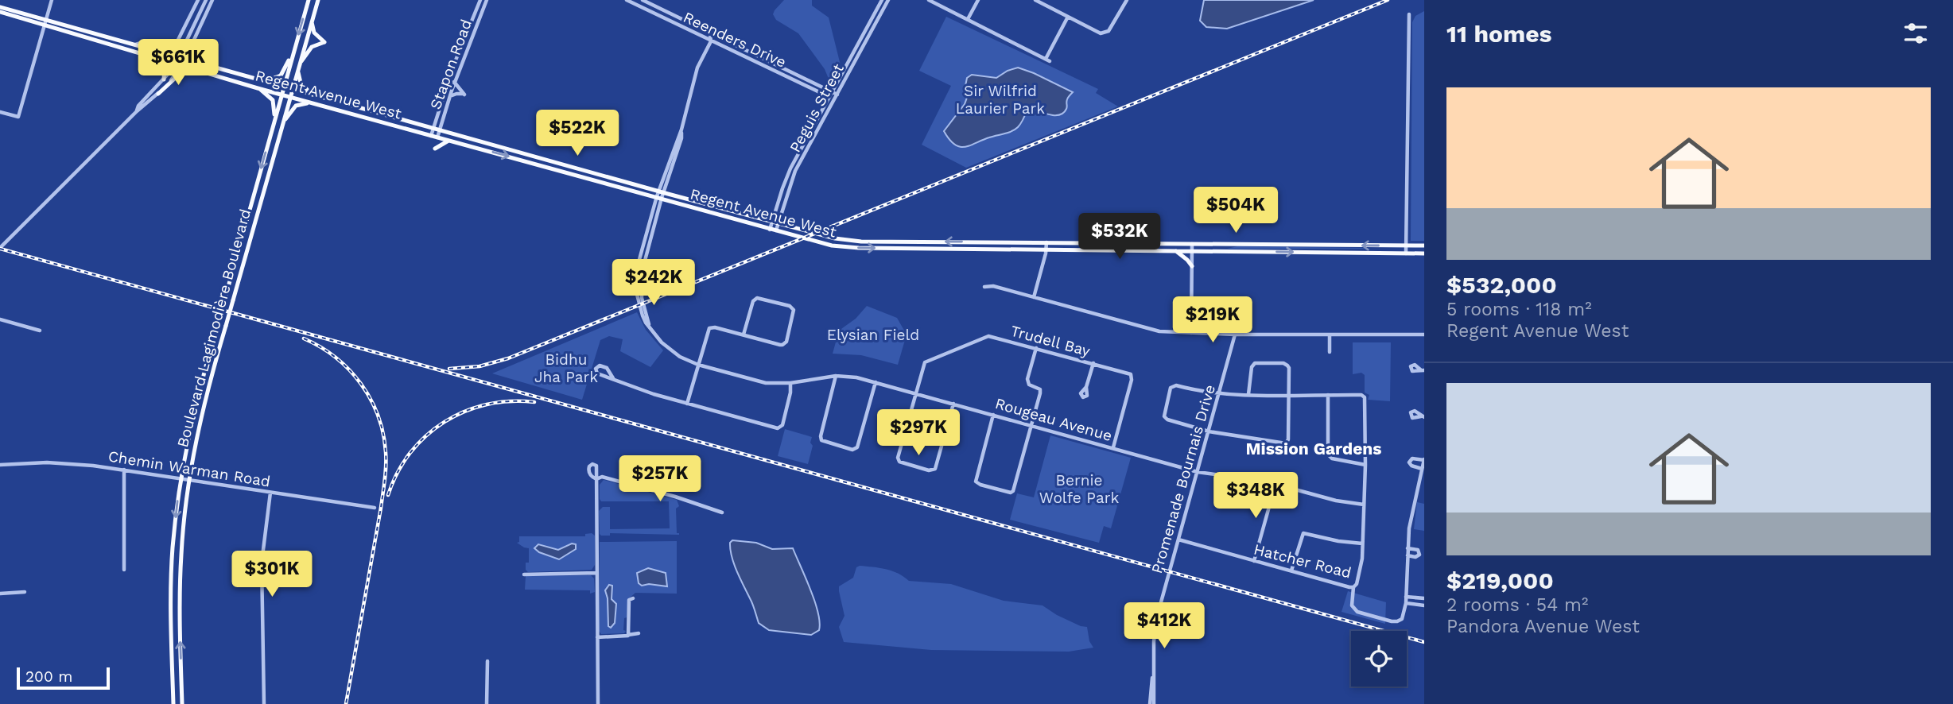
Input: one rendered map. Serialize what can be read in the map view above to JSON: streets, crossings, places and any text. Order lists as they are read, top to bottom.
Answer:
{
  "streets": {
    "main road": ["Regent Avenue West", "Boulevard Lagimodière Boulevard"],
    "street": [
      "Reenders Drive",
      "Stapon Road",
      "Peguis Street",
      "Trudell Bay",
      "Rougeau Avenue",
      "Chemin Warman Road",
      "Promenade Bournais Drive",
      "Hatcher Road"
    ]
  },
  "crossings": [
    ["Reenders Drive", "Peguis Street"],
    ["Reenders Drive", "Rougeau Avenue"],
    ["Stapon Road", "Regent Avenue West"],
    ["Regent Avenue West", "Peguis Street"],
    ["Regent Avenue West", "Boulevard Lagimodière Boulevard"],
    ["Regent Avenue West", "Rougeau Avenue"],
    ["Boulevard Lagimodière Boulevard", "Chemin Warman Road"],
    ["Trudell Bay", "Rougeau Avenue"],
    ["Rougeau Avenue", "Promenade Bournais Drive"],
    ["Rougeau Avenue", "Hatcher Road"],
    ["Promenade Bournais Drive", "Hatcher Road"]
  ],
  "districts": ["Mission Gardens"],
  "parks": [
    "Sir Wilfrid Laurier Park",
    "Elysian Field",
    "Bidhu Jha Park",
    "Bernie Wolfe Park"
  ],
  "scale_bar": "200 m",
  "page": {
    "heading": "11 homes",
    "price": [
      "$661K",
      "$522K",
      "$504K",
      "$532K",
      "$242K",
      "$219K",
      "$297K",
      "$257K",
      "$348K",
      "$301K",
      "$412K"
    ],
    "list": [
      {
        "name": "$532,000",
        "note": "5 rooms · 118 m² · Regent Avenue West"
      },
      {
        "name": "$219,000",
        "note": "2 rooms · 54 m² · Pandora Avenue West"
      }
    ],
    "scale": "200 m"
  }
}
